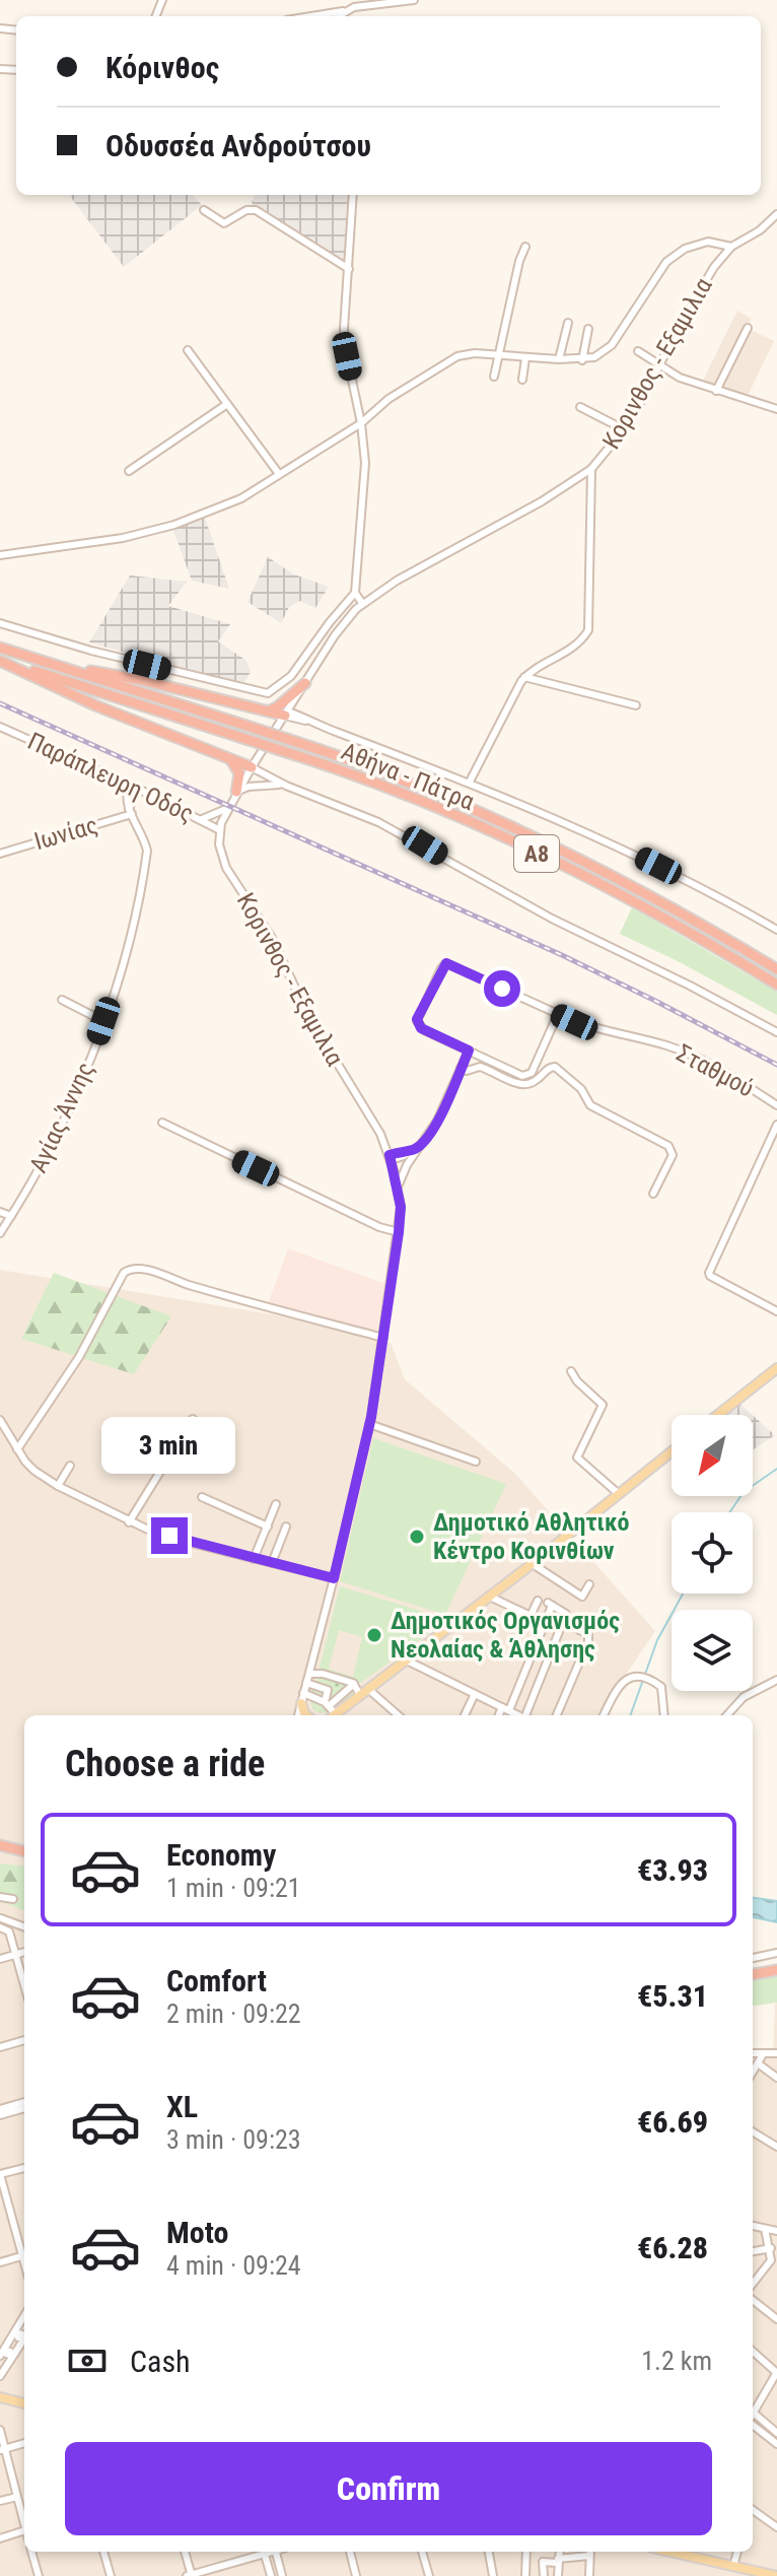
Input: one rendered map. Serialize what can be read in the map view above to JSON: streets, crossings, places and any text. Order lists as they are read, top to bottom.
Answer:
{
  "streets": {
    "highway": ["Αθήνα - Πάτρα", "Α8"],
    "street": [
      "Κορινθος - Εξαμιλια",
      "Παράπλευρη Οδός",
      "Ιωνίας",
      "Σταθμού",
      "Αγίας Άννης"
    ]
  },
  "crossings": [
    ["Κορινθος - Εξαμιλια", "Παράπλευρη Οδός"],
    ["Ιωνίας", "Αγίας Άννης"]
  ],
  "places": ["Δημοτικό Αθλητικό Κέντρο Κορινθίων", "Δημοτικός Οργανισμός Νεολαίας & Άθλησης"],
  "north": "bottom left",
  "page": {
    "banner": ["Κόρινθος", "Οδυσσέα Ανδρούτσου"],
    "bubble": "3 min",
    "heading": "Choose a ride",
    "list": [
      {
        "name": "Economy",
        "note": "1 min · 09:21",
        "value": "€3.93"
      },
      {
        "name": "Comfort",
        "note": "2 min · 09:22",
        "value": "€5.31"
      },
      {
        "name": "XL",
        "note": "3 min · 09:23",
        "value": "€6.69"
      },
      {
        "name": "Moto",
        "note": "4 min · 09:24",
        "value": "€6.28"
      }
    ],
    "pay": ["Cash", "1.2 km"],
    "buttons": "Confirm"
  }
}
